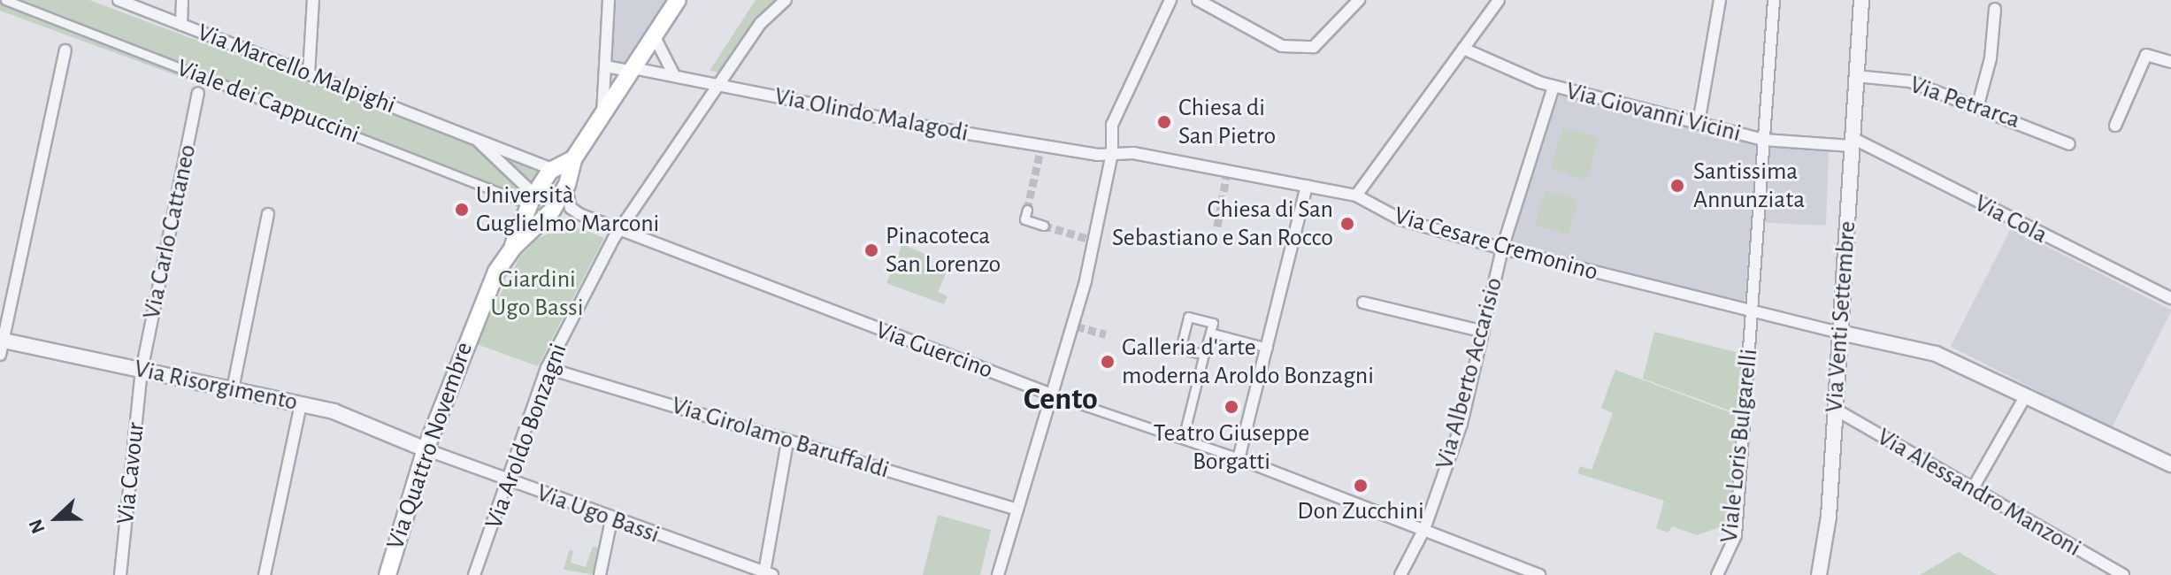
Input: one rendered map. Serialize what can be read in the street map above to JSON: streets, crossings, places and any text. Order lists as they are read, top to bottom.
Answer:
{
  "streets": {
    "main road": ["Via Quattro Novembre"],
    "street": [
      "Via Marcello Malpighi",
      "Viale dei Cappuccini",
      "Via Petrarca",
      "Via Giovanni Vicini",
      "Via Olindo Malagodi",
      "Via Cola",
      "Via Carlo Cattaneo",
      "Via Cesare Cremonino",
      "Via Venti Settembre",
      "Via Guercino",
      "Via Alberto Accarisio",
      "Via Risorgimento",
      "Via Aroldo Bonzagni",
      "Via Girolamo Baruffaldi",
      "Viale Loris Bulgarelli",
      "Via Cavour",
      "Via Alessandro Manzoni",
      "Via Ugo Bassi"
    ]
  },
  "crossings": [
    ["Via Marcello Malpighi", "Viale dei Cappuccini"],
    ["Via Marcello Malpighi", "Via Quattro Novembre"],
    ["Viale dei Cappuccini", "Via Quattro Novembre"],
    ["Via Petrarca", "Via Venti Settembre"],
    ["Via Giovanni Vicini", "Via Cola"],
    ["Via Giovanni Vicini", "Via Venti Settembre"],
    ["Via Giovanni Vicini", "Via Alberto Accarisio"],
    ["Via Giovanni Vicini", "Viale Loris Bulgarelli"],
    ["Via Olindo Malagodi", "Via Cesare Cremonino"],
    ["Via Olindo Malagodi", "Via Aroldo Bonzagni"],
    ["Via Cola", "Via Venti Settembre"],
    ["Via Carlo Cattaneo", "Via Risorgimento"],
    ["Via Carlo Cattaneo", "Via Cavour"],
    ["Via Cesare Cremonino", "Via Venti Settembre"],
    ["Via Cesare Cremonino", "Via Alberto Accarisio"],
    ["Via Cesare Cremonino", "Viale Loris Bulgarelli"],
    ["Via Venti Settembre", "Via Alessandro Manzoni"],
    ["Via Guercino", "Via Alberto Accarisio"],
    ["Via Guercino", "Via Aroldo Bonzagni"],
    ["Via Risorgimento", "Via Quattro Novembre"],
    ["Via Risorgimento", "Via Cavour"],
    ["Via Risorgimento", "Via Ugo Bassi"],
    ["Via Aroldo Bonzagni", "Via Girolamo Baruffaldi"],
    ["Via Aroldo Bonzagni", "Via Ugo Bassi"],
    ["Via Quattro Novembre", "Via Ugo Bassi"]
  ],
  "districts": ["Cento"],
  "parks": ["Giardini Ugo Bassi"],
  "places": [
    "Chiesa di San Pietro",
    "Santissima Annunziata",
    "Università Guglielmo Marconi",
    "Chiesa di San Sebastiano e San Rocco",
    "Pinacoteca San Lorenzo",
    "Galleria d'arte moderna Aroldo Bonzagni",
    "Teatro Giuseppe Borgatti",
    "Don Zucchini"
  ],
  "north": "left"
}
